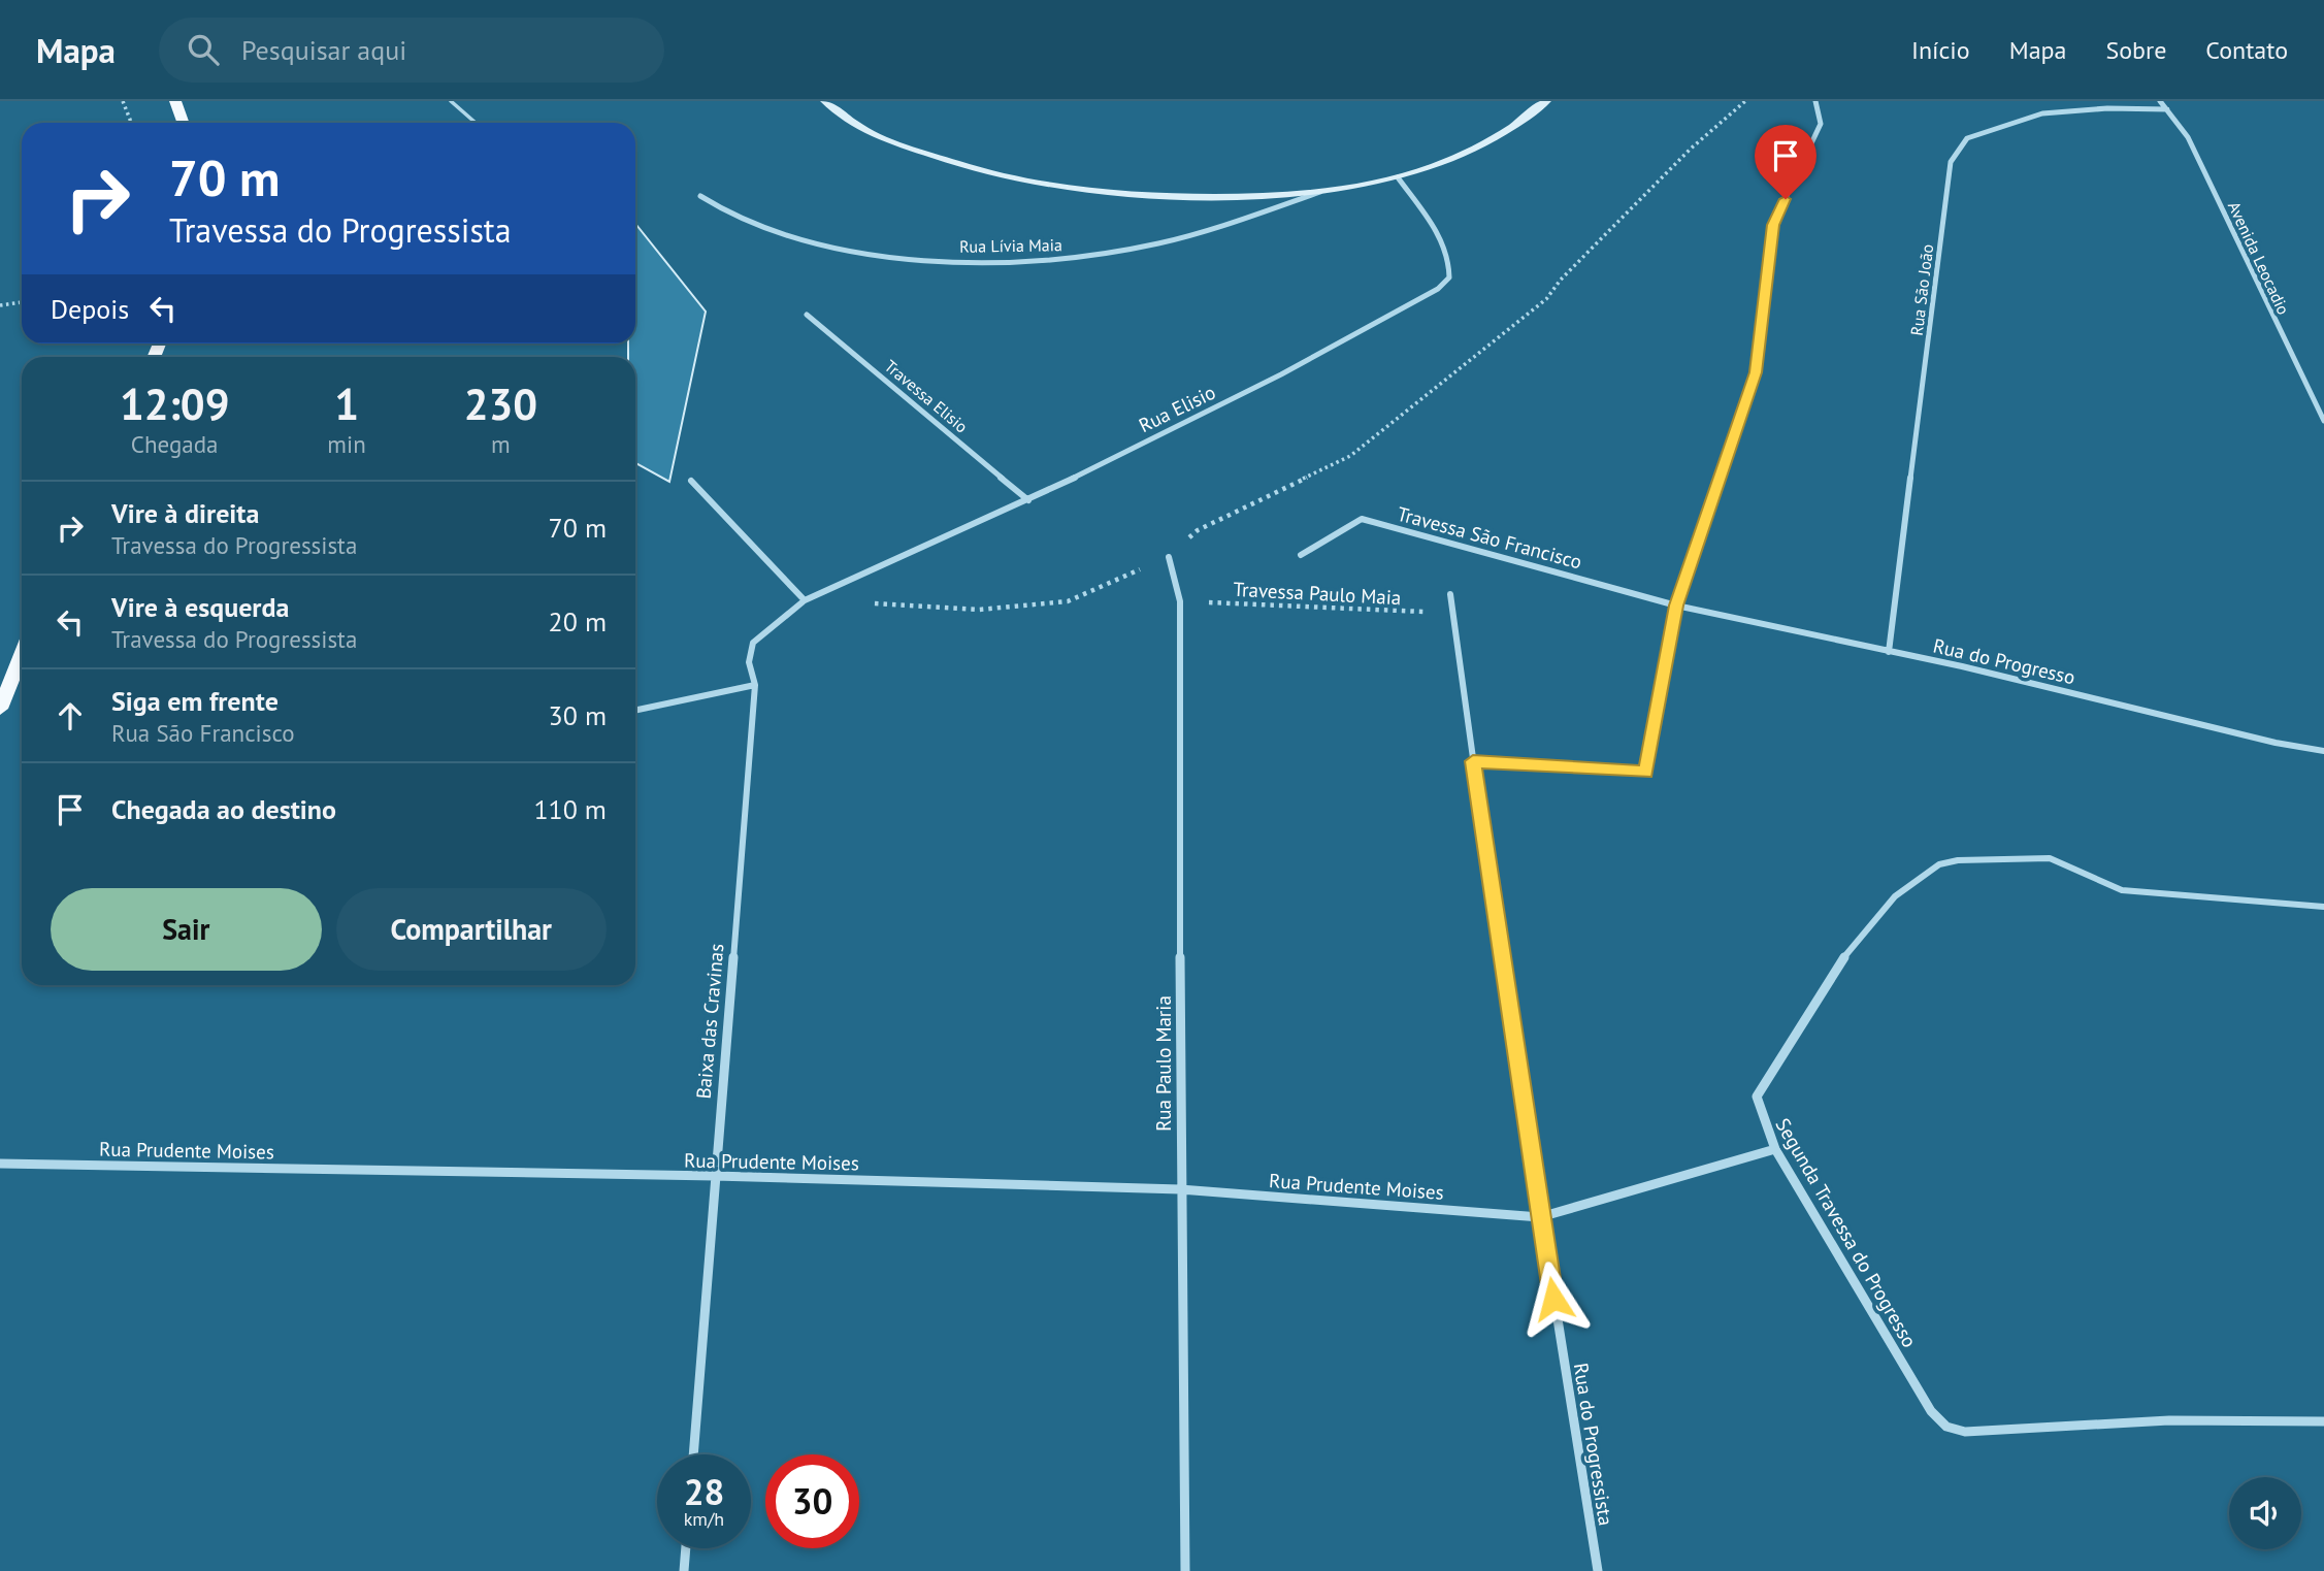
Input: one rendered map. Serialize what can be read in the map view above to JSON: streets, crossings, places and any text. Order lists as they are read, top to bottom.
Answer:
{
  "streets": {
    "street": [
      "Rua Lívia Maia",
      "Avenida Leocadio",
      "Rua São João",
      "Travessa Elisio",
      "Rua Elisio",
      "Travessa São Francisco",
      "Rua do Progresso",
      "Baixa das Cravinas",
      "Rua Paulo Maria",
      "Rua Prudente Moises",
      "Segunda Travessa do Progresso",
      "Rua do Progressista"
    ],
    "path": ["Travessa Paulo Maia"]
  },
  "crossings": [
    ["Avenida Leocadio", "Rua São João"],
    ["Rua São João", "Rua do Progresso"],
    ["Travessa Elisio", "Rua Elisio"],
    ["Rua Elisio", "Baixa das Cravinas"],
    ["Travessa São Francisco", "Rua do Progresso"],
    ["Travessa Paulo Maia", "Rua Paulo Maria"],
    ["Travessa Paulo Maia", "Rua do Progressista"],
    ["Baixa das Cravinas", "Rua Prudente Moises"],
    ["Rua Paulo Maria", "Rua Prudente Moises"],
    ["Rua Prudente Moises", "Rua do Progressista"]
  ],
  "page": {
    "header": "Mapa",
    "search": "Pesquisar aqui",
    "nav": [
      "Início",
      "Mapa",
      "Sobre",
      "Contato"
    ],
    "turn": ["70 m", "Travessa do Progressista"],
    "then": "Depois",
    "eta": [
      "12:09",
      "Chegada",
      "1",
      "min",
      "230",
      "m"
    ],
    "list": [
      {
        "name": "Vire à direita",
        "note": "Travessa do Progressista",
        "value": "70 m"
      },
      {
        "name": "Vire à esquerda",
        "note": "Travessa do Progressista",
        "value": "20 m"
      },
      {
        "name": "Siga em frente",
        "note": "Rua São Francisco",
        "value": "30 m"
      },
      {
        "name": "Chegada ao destino",
        "value": "110 m"
      }
    ],
    "buttons": ["Sair", "Compartilhar"],
    "speed": "28 km/h",
    "limit": "30"
  }
}
